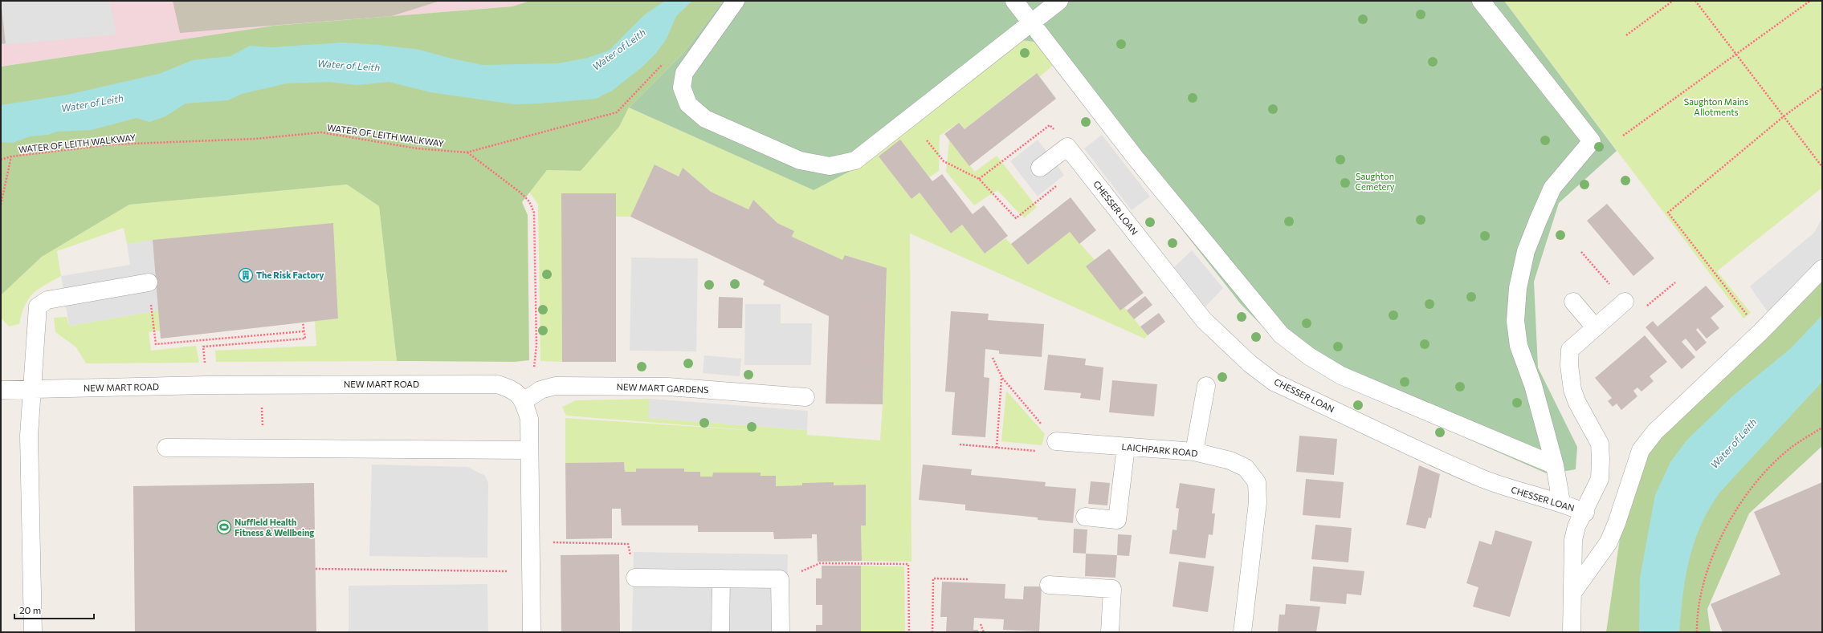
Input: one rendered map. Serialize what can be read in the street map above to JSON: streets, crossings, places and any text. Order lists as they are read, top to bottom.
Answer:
{
  "streets": {
    "street": [
      "CHESSER LOAN",
      "NEW MART ROAD",
      "NEW MART GARDENS",
      "LAICHPARK ROAD"
    ],
    "path": ["WATER OF LEITH WALKWAY"]
  },
  "crossings": [
    ["NEW MART ROAD", "NEW MART GARDENS"]
  ],
  "water": ["Water of Leith"],
  "parks": ["Saughton Mains Allotments", "Saughton Cemetery"],
  "places": {
    "building": ["The Risk Factory"],
    "sports": ["Nuffield Health Fitness & Wellbeing"]
  },
  "scale_bar": "20 m"
}
